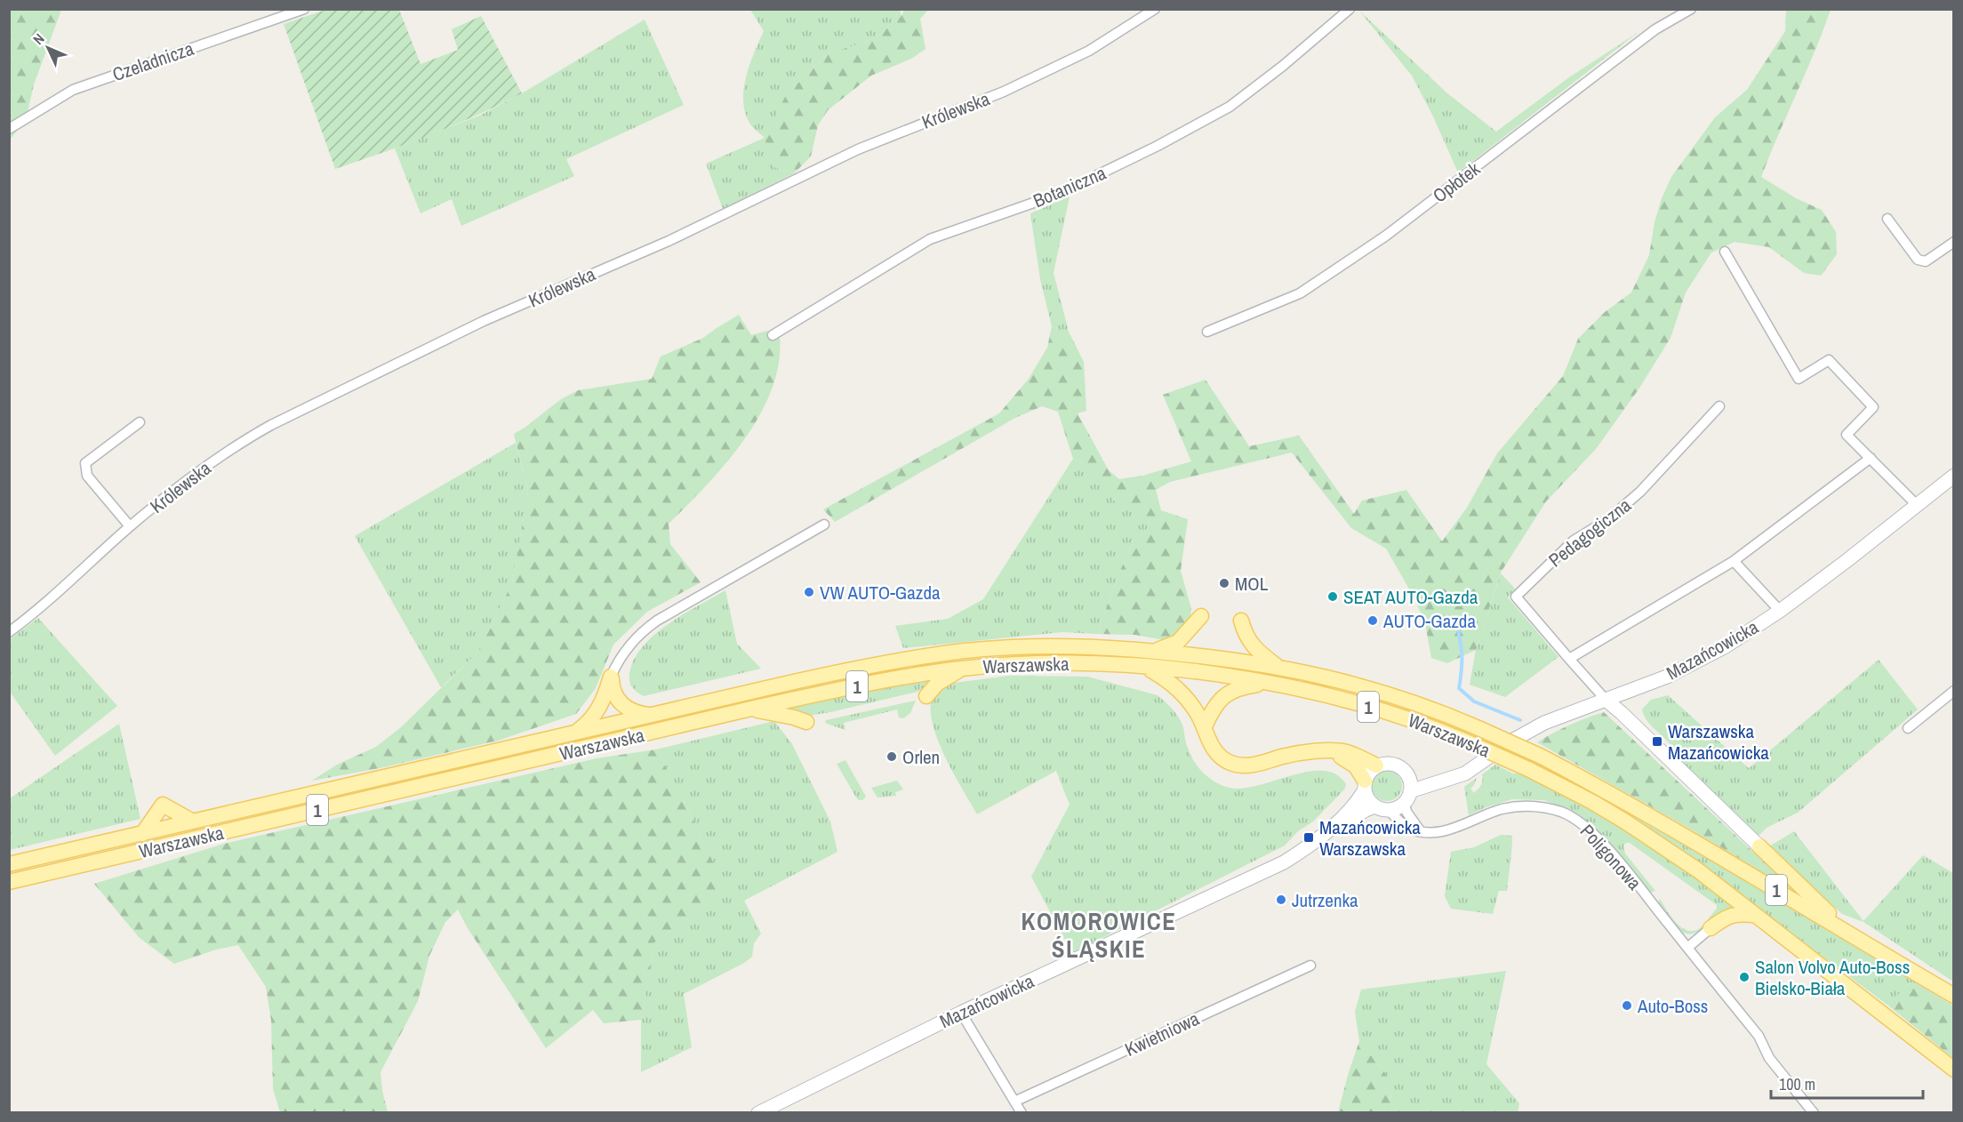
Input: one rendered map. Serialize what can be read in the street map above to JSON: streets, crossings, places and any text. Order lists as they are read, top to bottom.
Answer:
{
  "streets": {
    "main road": ["Warszawska", "1"],
    "street": [
      "Czeladnicza",
      "Królewska",
      "Opłotek",
      "Botaniczna",
      "Pedagogiczna",
      "Mazańcowicka",
      "Poligonowa",
      "Kwietniowa"
    ]
  },
  "crossings": [
    ["Pedagogiczna", "Mazańcowicka"],
    ["Mazańcowicka", "Poligonowa"]
  ],
  "districts": ["KOMOROWICE ŚLĄSKIE"],
  "places": {
    "other": [
      "MOL",
      "VW AUTO-Gazda",
      "SEAT AUTO-Gazda",
      "AUTO-Gazda",
      "Orlen",
      "Jutrzenka",
      "Salon Volvo Auto-Boss Bielsko-Biała",
      "Auto-Boss"
    ],
    "transit": ["Warszawska Mazańcowicka", "Mazańcowicka Warszawska"]
  },
  "scale_bar": "100 m",
  "north": "top left"
}
